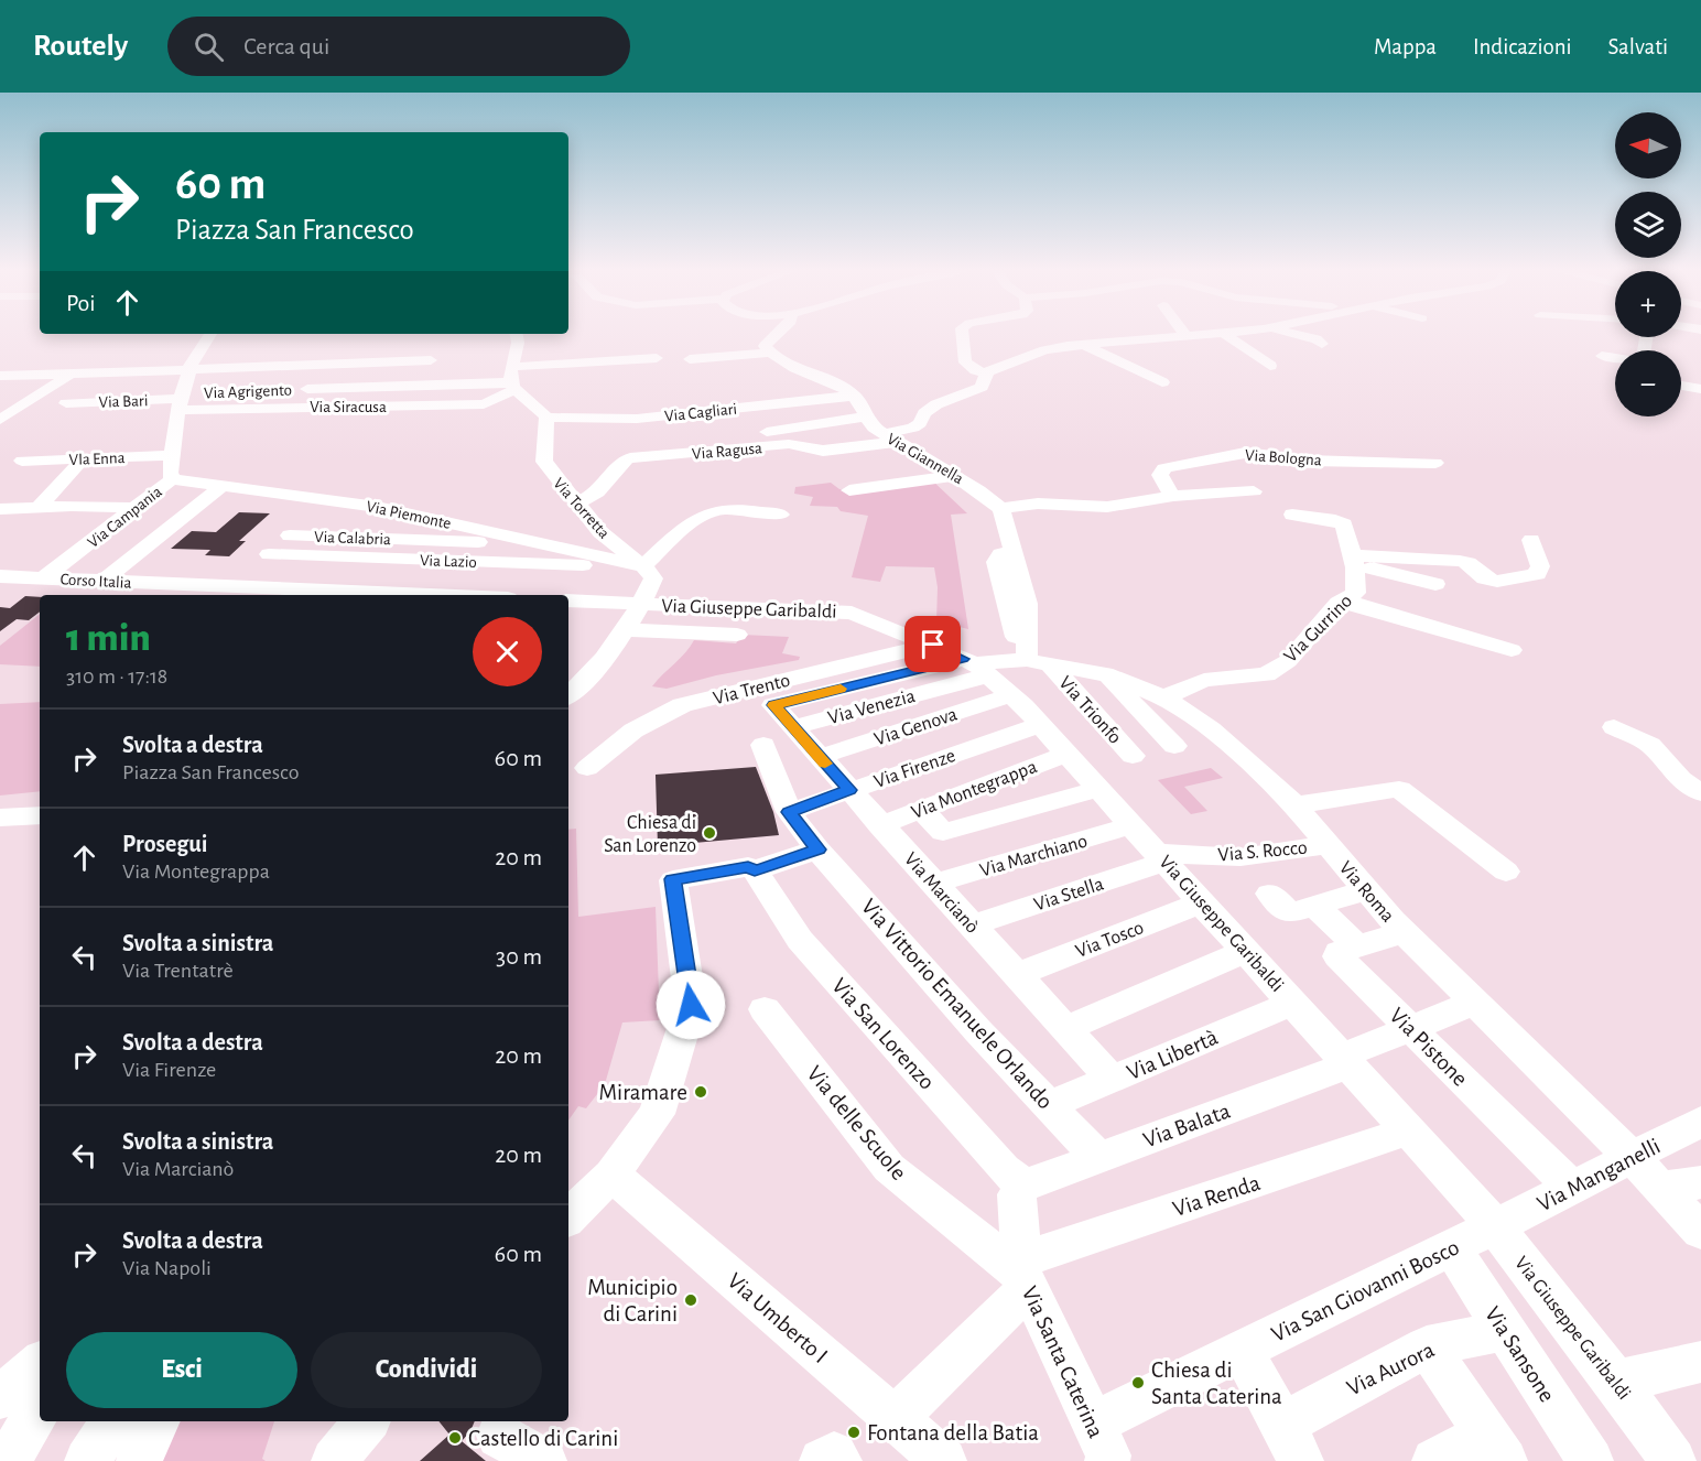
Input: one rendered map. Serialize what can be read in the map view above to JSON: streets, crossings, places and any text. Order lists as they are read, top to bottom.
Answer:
{
  "streets": {
    "street": [
      "Via Agrigento",
      "Via Bari",
      "Via Siracusa",
      "Via Cagliari",
      "Via Ragusa",
      "Via Bologna",
      "VIa Enna",
      "Via Giannella",
      "Via Torretta",
      "Via Piemonte",
      "Via Campania",
      "Via Calabria",
      "Via Lazio",
      "Corso Italia",
      "Via Giuseppe Garibaldi",
      "Via Gurrino",
      "Via Trento",
      "Via Venezia",
      "Via Trionfo",
      "Via Genova",
      "Via Firenze",
      "Via Montegrappa",
      "Via S. Rocco",
      "Via Marchiano",
      "Via Roma",
      "Via Marcianò",
      "Via Stella",
      "Via Tosco",
      "Via Vittorio Emanuele Orlando",
      "Via San Lorenzo",
      "Via Pistone",
      "Via Libertà",
      "Via delle Scuole",
      "Via Balata",
      "Via Manganelli",
      "Via Renda",
      "Via San Giovanni Bosco",
      "Via Umberto I",
      "Via Sansone",
      "Via Santa Caterina",
      "Via Aurora"
    ]
  },
  "crossings": [
    ["Via Agrigento", "Via Siracusa"],
    ["Via Bari", "Via Siracusa"],
    ["Via Cagliari", "Via Giannella"],
    ["Via Cagliari", "Via Torretta"],
    ["Via Ragusa", "Via Giannella"],
    ["Via Ragusa", "Via Torretta"],
    ["Via Bologna", "Via Giannella"],
    ["Via Torretta", "Via Piemonte"],
    ["Via Piemonte", "Via Campania"],
    ["Via Piemonte", "Via Calabria"],
    ["Via Campania", "Corso Italia"],
    ["Via Giuseppe Garibaldi", "Via Trento"],
    ["Via Giuseppe Garibaldi", "Via Venezia"],
    ["Via Giuseppe Garibaldi", "Via Genova"],
    ["Via Giuseppe Garibaldi", "Via Firenze"],
    ["Via Giuseppe Garibaldi", "Via Montegrappa"],
    ["Via Giuseppe Garibaldi", "Via S. Rocco"],
    ["Via Giuseppe Garibaldi", "Via Marchiano"],
    ["Via Giuseppe Garibaldi", "Via Roma"],
    ["Via Giuseppe Garibaldi", "Via Stella"],
    ["Via Giuseppe Garibaldi", "Via Tosco"],
    ["Via Giuseppe Garibaldi", "Via Libertà"],
    ["Via Giuseppe Garibaldi", "Via Balata"],
    ["Via Giuseppe Garibaldi", "Via Manganelli"],
    ["Via Giuseppe Garibaldi", "Via Renda"],
    ["Via Giuseppe Garibaldi", "Via San Giovanni Bosco"],
    ["Via Gurrino", "Via Roma"],
    ["Via Venezia", "Via Genova"],
    ["Via Venezia", "Via Roma"],
    ["Via Venezia", "Via Marcianò"],
    ["Via Trionfo", "Via Roma"],
    ["Via Genova", "Via Roma"],
    ["Via Genova", "Via Marcianò"],
    ["Via Firenze", "Via Montegrappa"],
    ["Via Firenze", "Via Marcianò"],
    ["Via Firenze", "Via Vittorio Emanuele Orlando"],
    ["Via Montegrappa", "Via Marcianò"],
    ["Via S. Rocco", "Via Roma"],
    ["Via S. Rocco", "Via Stella"],
    ["Via Marchiano", "Via Marcianò"],
    ["Via Roma", "Via Balata"],
    ["Via Roma", "Via Manganelli"],
    ["Via Marcianò", "Via Stella"],
    ["Via Marcianò", "Via Tosco"],
    ["Via Marcianò", "Via Libertà"],
    ["Via Vittorio Emanuele Orlando", "Via Libertà"],
    ["Via Vittorio Emanuele Orlando", "Via Balata"],
    ["Via San Lorenzo", "Via Balata"],
    ["Via San Lorenzo", "Via Santa Caterina"],
    ["Via Pistone", "Via Balata"],
    ["Via Pistone", "Via Manganelli"],
    ["Via delle Scuole", "Via Renda"],
    ["Via delle Scuole", "Via Santa Caterina"],
    ["Via Balata", "Via Santa Caterina"],
    ["Via Manganelli", "Via San Giovanni Bosco"],
    ["Via Renda", "Via Santa Caterina"],
    ["Via San Giovanni Bosco", "Via Sansone"],
    ["Via San Giovanni Bosco", "Via Santa Caterina"],
    ["Via Sansone", "Via Aurora"]
  ],
  "places": [
    "Chiesa di San Lorenzo",
    "Miramare",
    "Municipio di Carini",
    "Chiesa di Santa Caterina",
    "Fontana della Batia",
    "Castello di Carini"
  ],
  "north": "left",
  "page": {
    "header": "Routely",
    "search": "Cerca qui",
    "nav": ["Mappa", "Indicazioni", "Salvati"],
    "map_buttons": ["+", "−"],
    "turn": ["60 m", "Piazza San Francesco"],
    "then": "Poi",
    "heading": ["1 min", "310 m · 17:18"],
    "list": [
      {
        "name": "Svolta a destra",
        "note": "Piazza San Francesco",
        "value": "60 m"
      },
      {
        "name": "Prosegui",
        "note": "Via Montegrappa",
        "value": "20 m"
      },
      {
        "name": "Svolta a sinistra",
        "note": "Via Trentatrè",
        "value": "30 m"
      },
      {
        "name": "Svolta a destra",
        "note": "Via Firenze",
        "value": "20 m"
      },
      {
        "name": "Svolta a sinistra",
        "note": "Via Marcianò",
        "value": "20 m"
      },
      {
        "name": "Svolta a destra",
        "note": "Via Napoli",
        "value": "60 m"
      }
    ],
    "buttons": ["Esci", "Condividi"]
  }
}
